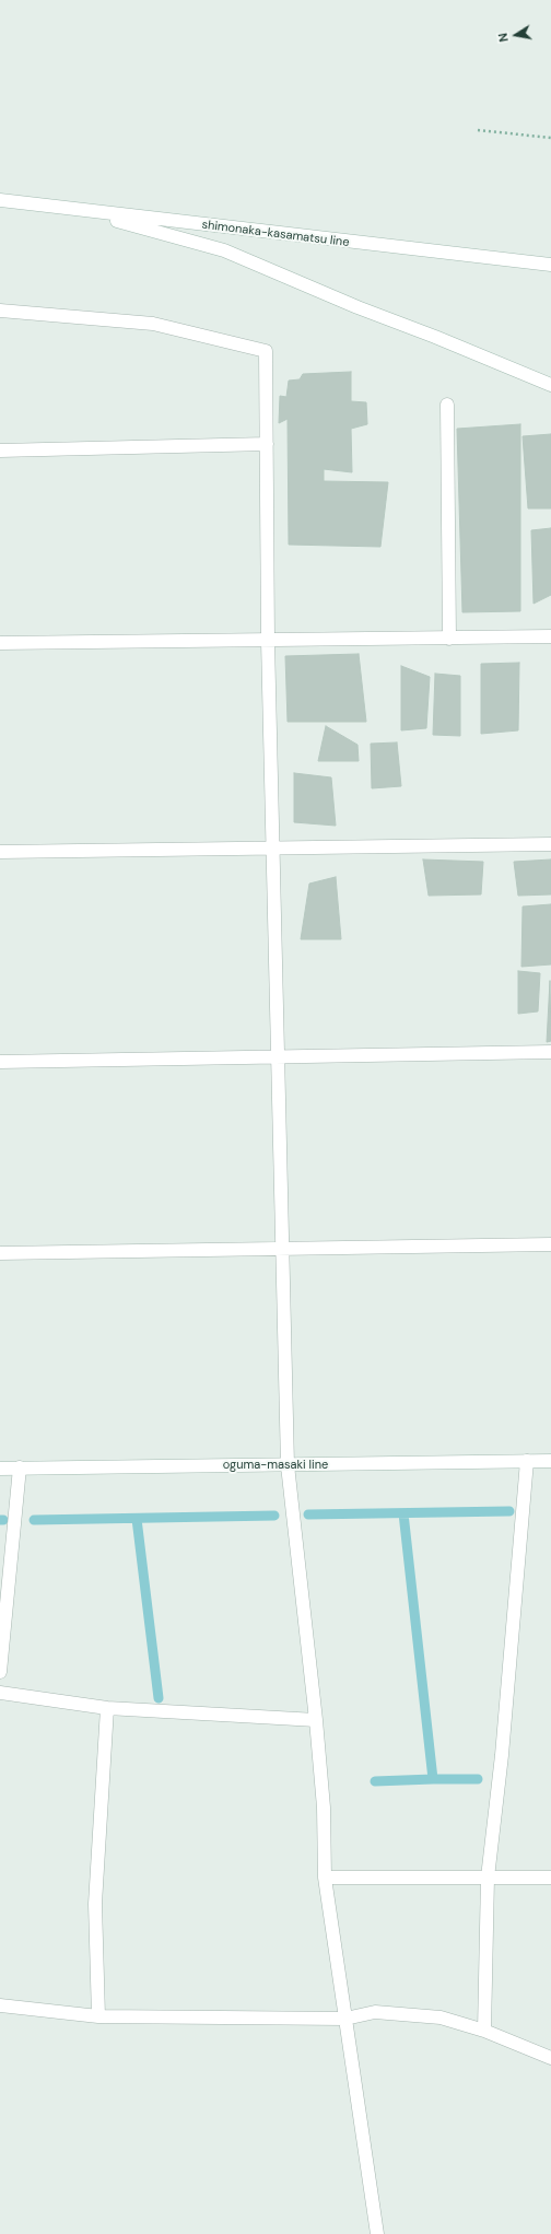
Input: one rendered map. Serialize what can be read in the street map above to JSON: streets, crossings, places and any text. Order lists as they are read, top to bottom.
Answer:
{
  "streets": {
    "street": ["shimonaka-kasamatsu line", "oguma-masaki line"]
  },
  "north": "left"
}
